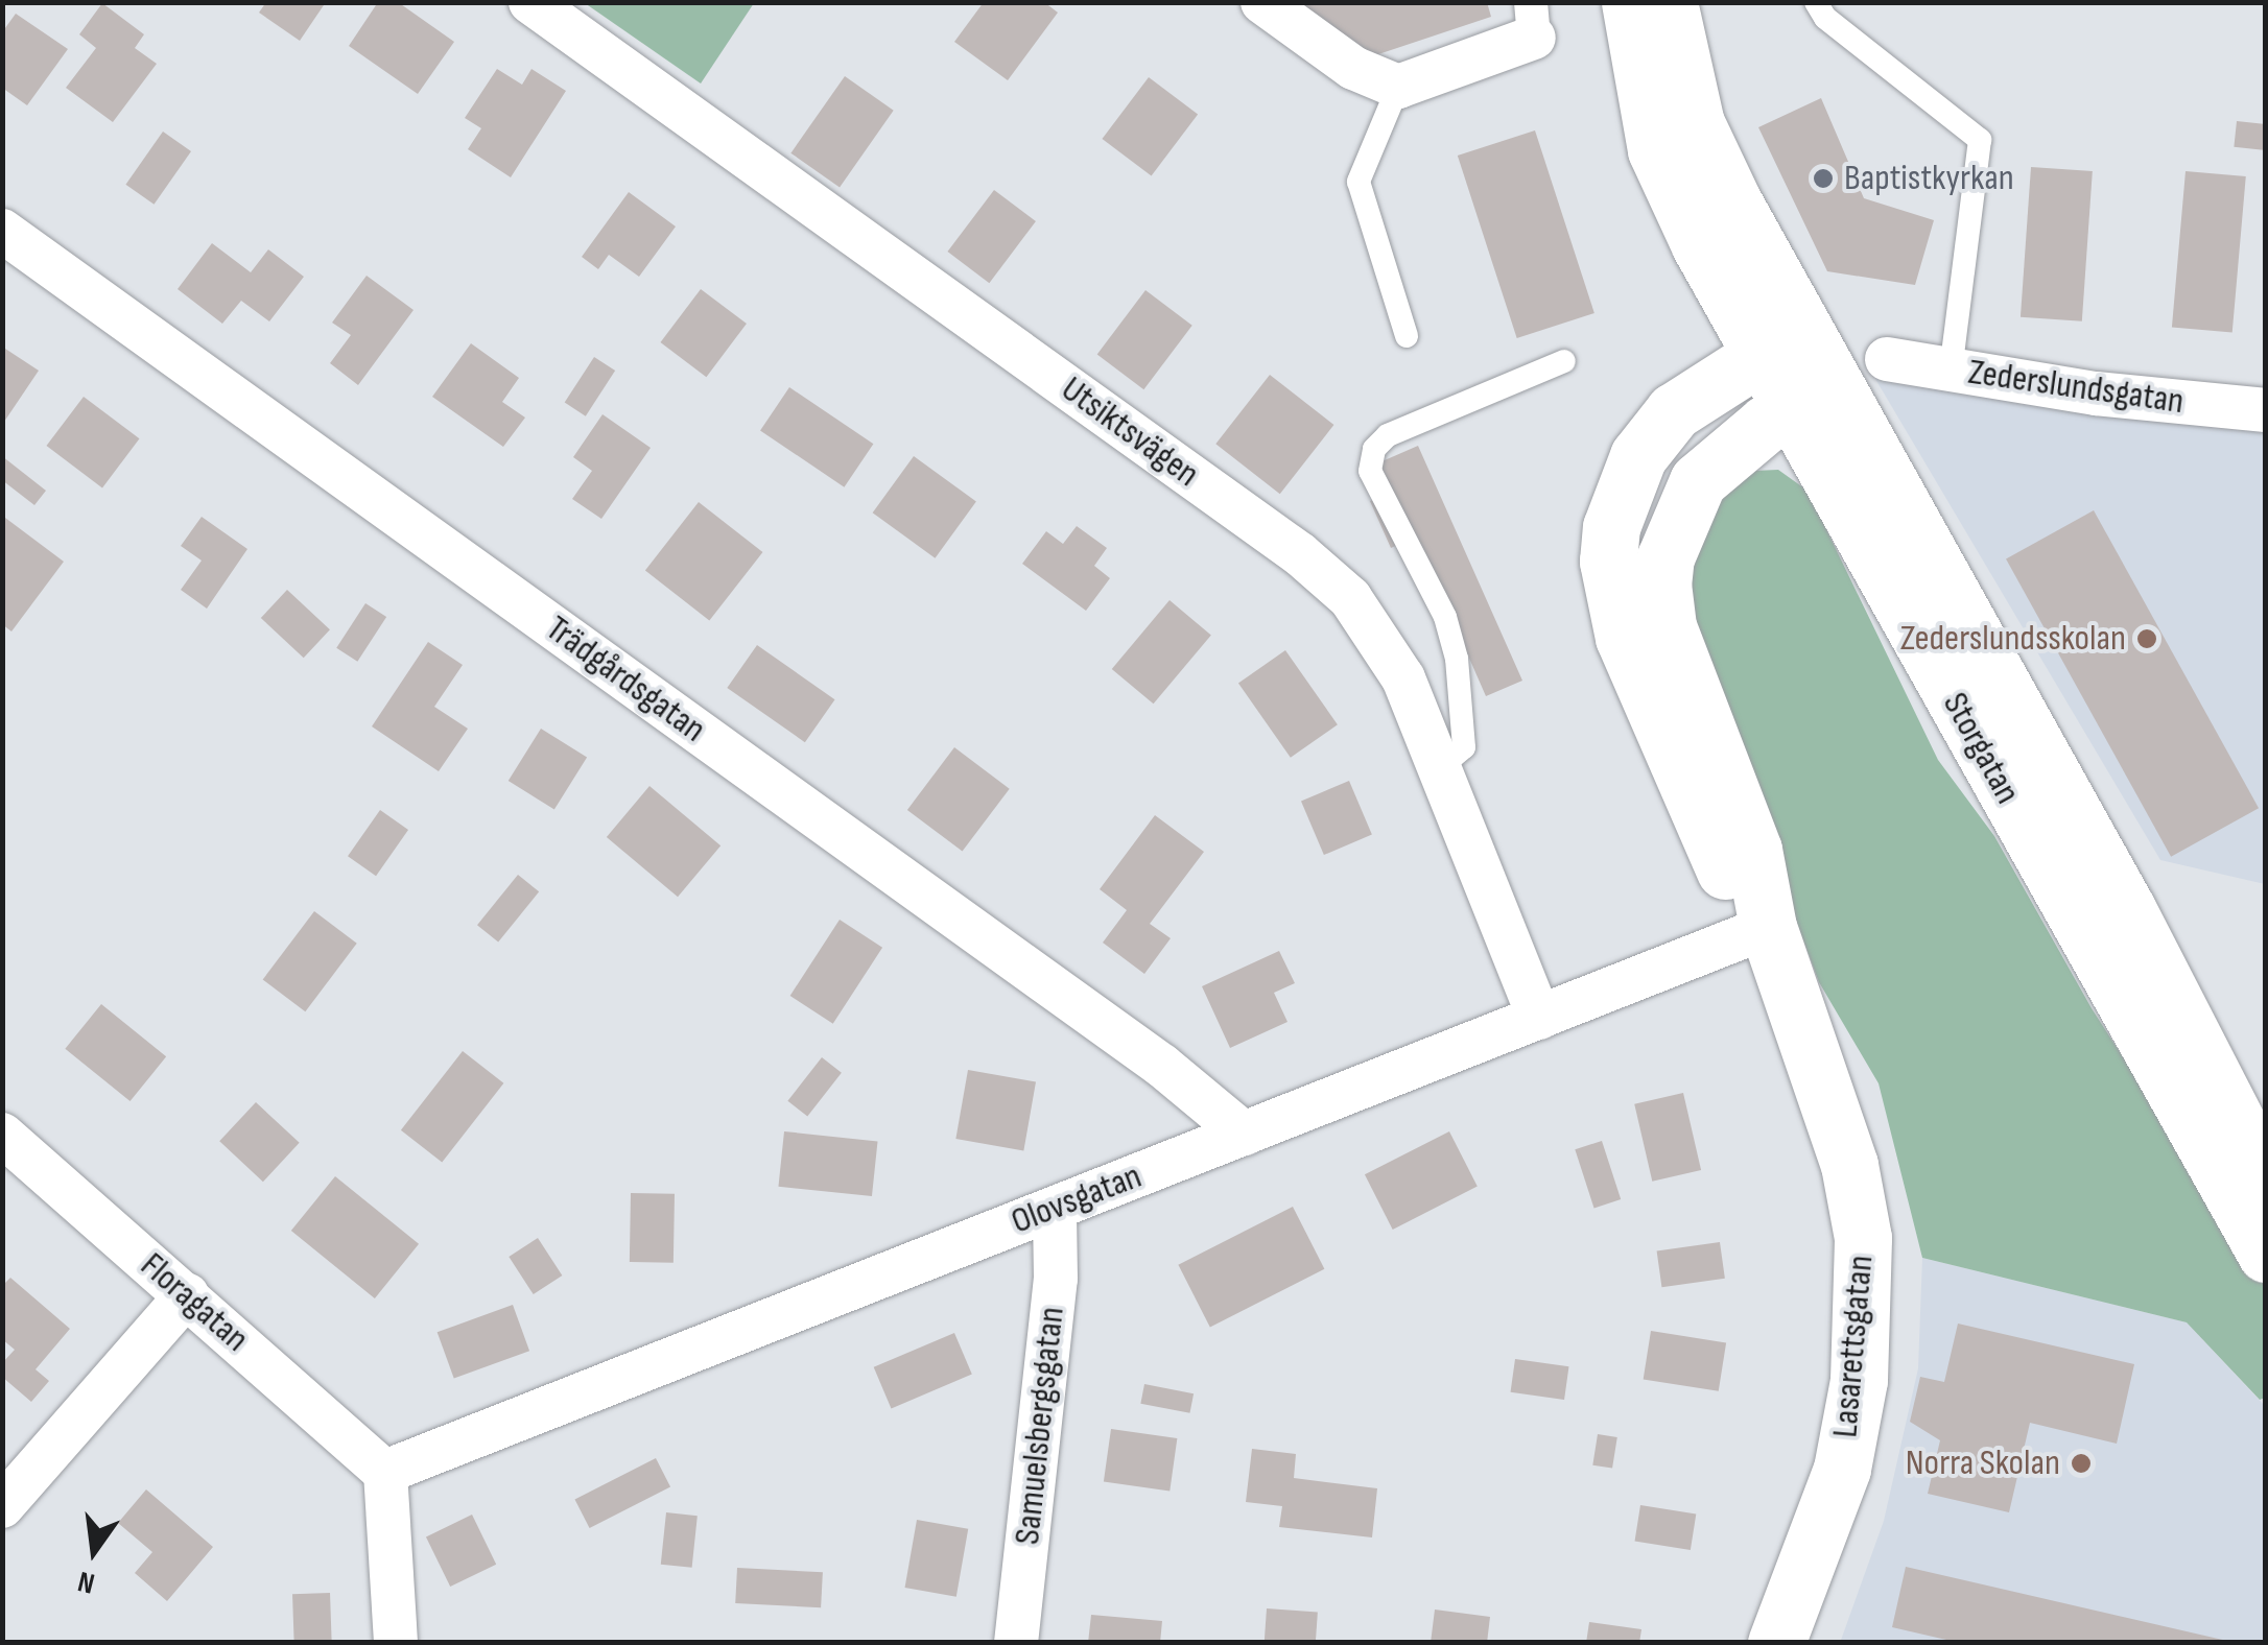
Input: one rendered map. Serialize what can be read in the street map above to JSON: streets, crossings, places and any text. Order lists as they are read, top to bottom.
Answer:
{
  "streets": {
    "main road": ["Storgatan", "Lasarettsgatan"],
    "street": [
      "Zederslundsgatan",
      "Utsiktsvägen",
      "Trädgårdsgatan",
      "Olovsgatan",
      "Floragatan",
      "Samuelsbergsgatan"
    ]
  },
  "crossings": [
    ["Utsiktsvägen", "Olovsgatan"],
    ["Trädgårdsgatan", "Olovsgatan"],
    ["Storgatan", "Lasarettsgatan"],
    ["Olovsgatan", "Floragatan"],
    ["Olovsgatan", "Lasarettsgatan"],
    ["Olovsgatan", "Samuelsbergsgatan"]
  ],
  "places": ["Baptistkyrkan", "Zederslundsskolan", "Norra Skolan"],
  "north": "bottom"
}
